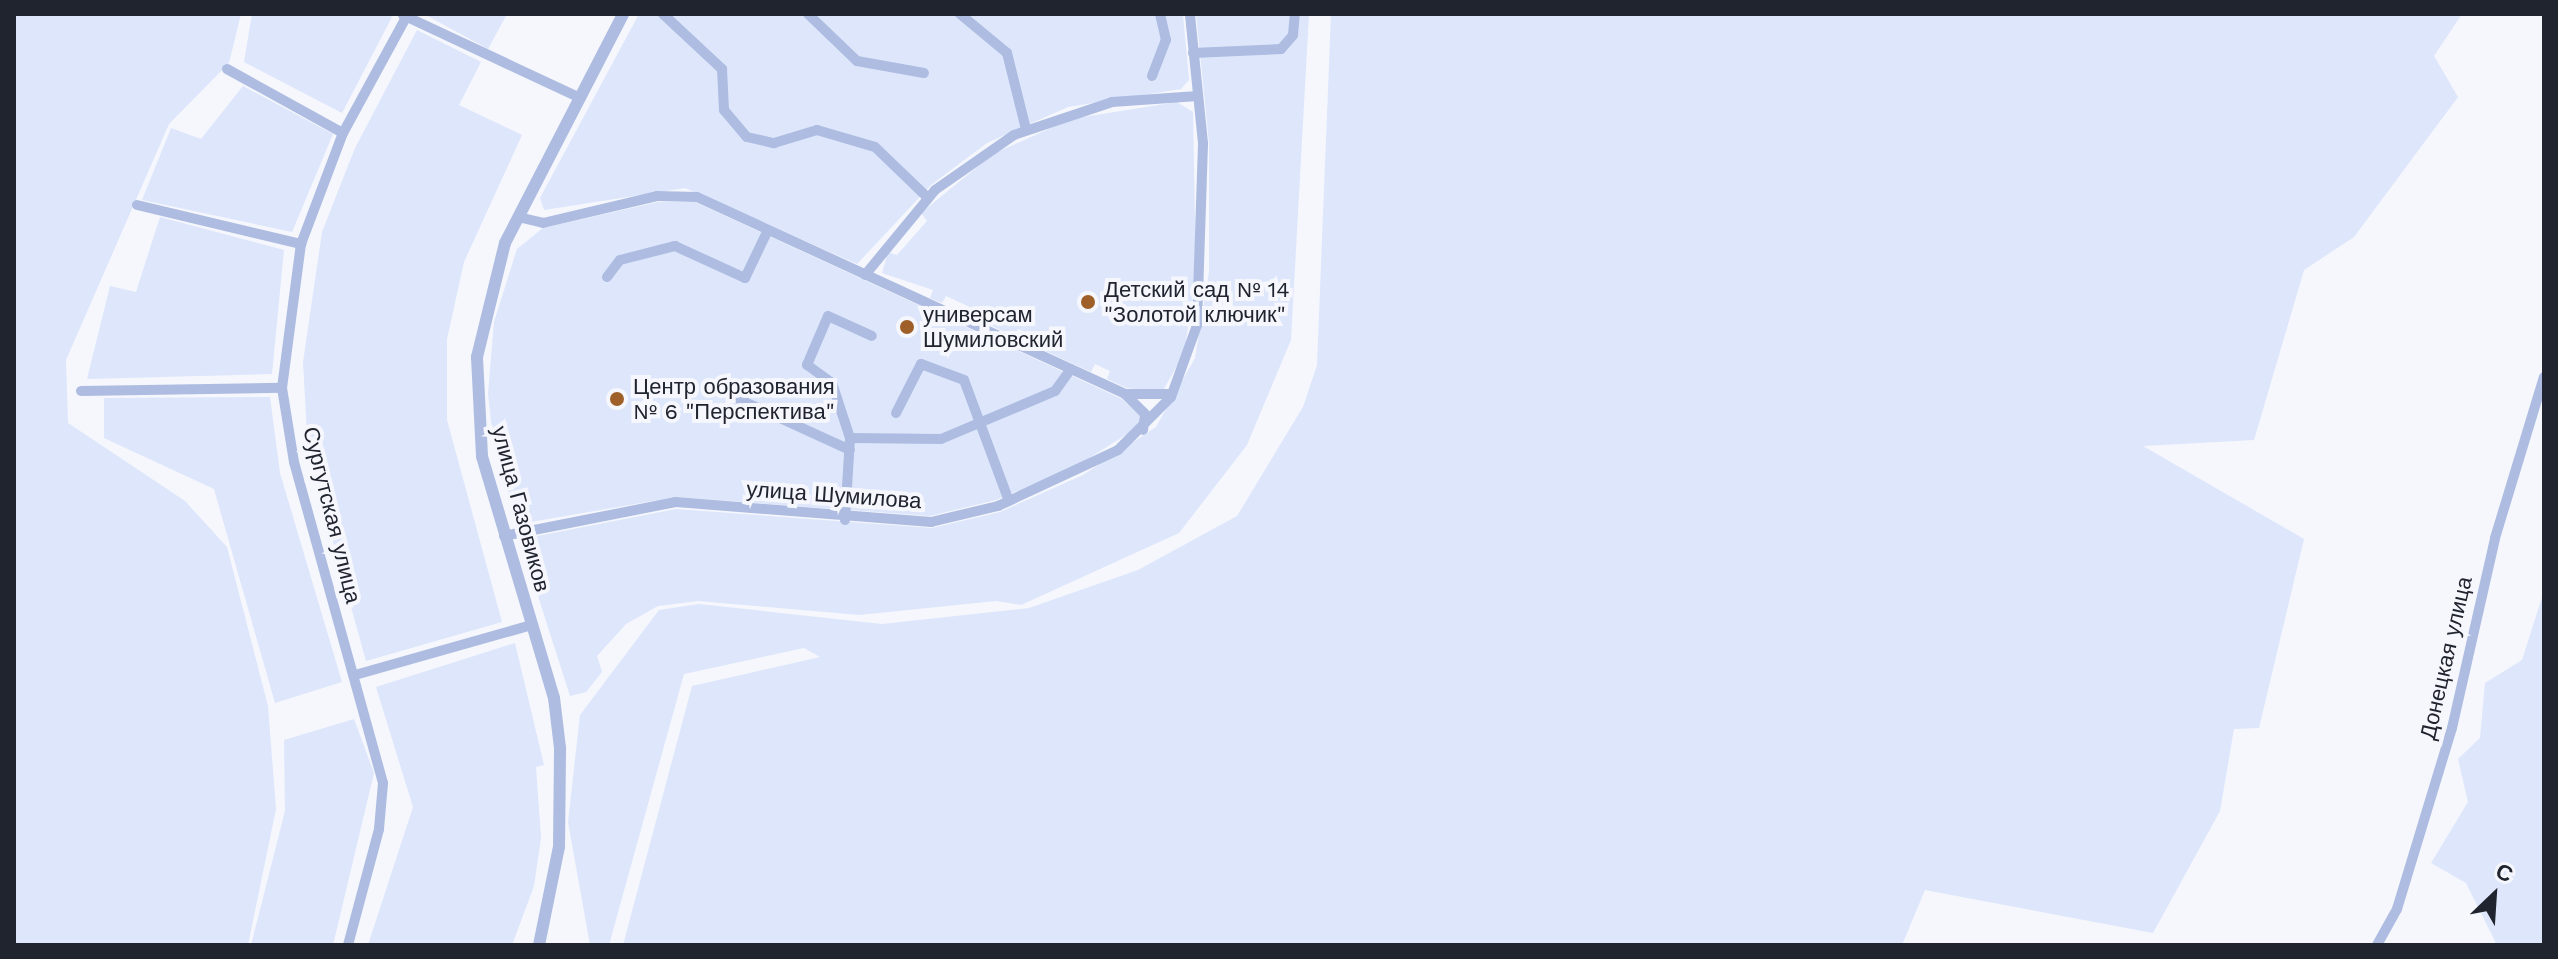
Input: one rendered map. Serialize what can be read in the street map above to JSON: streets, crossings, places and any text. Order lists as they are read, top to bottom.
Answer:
{
  "streets": {
    "street": [
      "улица Шумилова",
      "улица Газовиков",
      "Сургутская улица",
      "Донецкая улица"
    ]
  },
  "crossings": [
    ["улица Шумилова", "улица Газовиков"]
  ],
  "places": ["Детский сад № 14 \"Золотой ключик\"", "универсам Шумиловский", "Центр образования № 6 \"Перспектива\""],
  "north": "top right"
}
